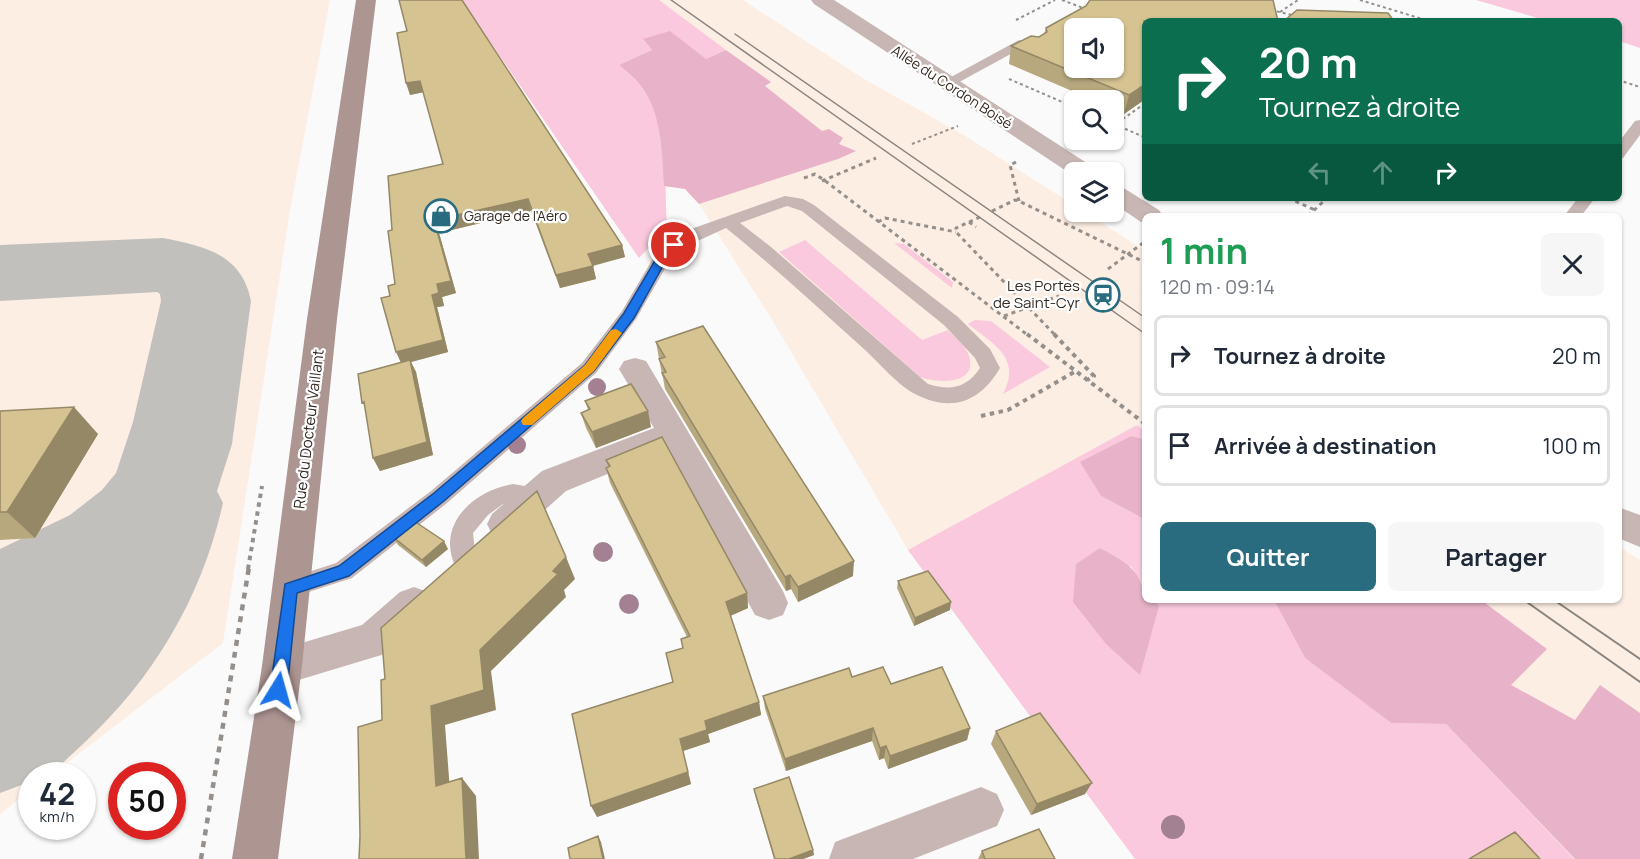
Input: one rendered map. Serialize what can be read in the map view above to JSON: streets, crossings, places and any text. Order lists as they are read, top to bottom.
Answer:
{
  "streets": {
    "main road": ["Rue du Docteur Vaillant"],
    "street": ["Allée du Cordon Boisé"]
  },
  "places": {
    "shop": ["Garage de l’Aéro"],
    "station": ["Les Portes de Saint-Cyr"]
  },
  "page": {
    "turn": ["20 m", "Tournez à droite"],
    "heading": ["1 min", "120 m · 09:14"],
    "list": [
      {
        "name": "Tournez à droite",
        "value": "20 m"
      },
      {
        "name": "Arrivée à destination",
        "value": "100 m"
      }
    ],
    "buttons": ["Quitter", "Partager"],
    "speed": "42 km/h",
    "limit": "50"
  }
}
